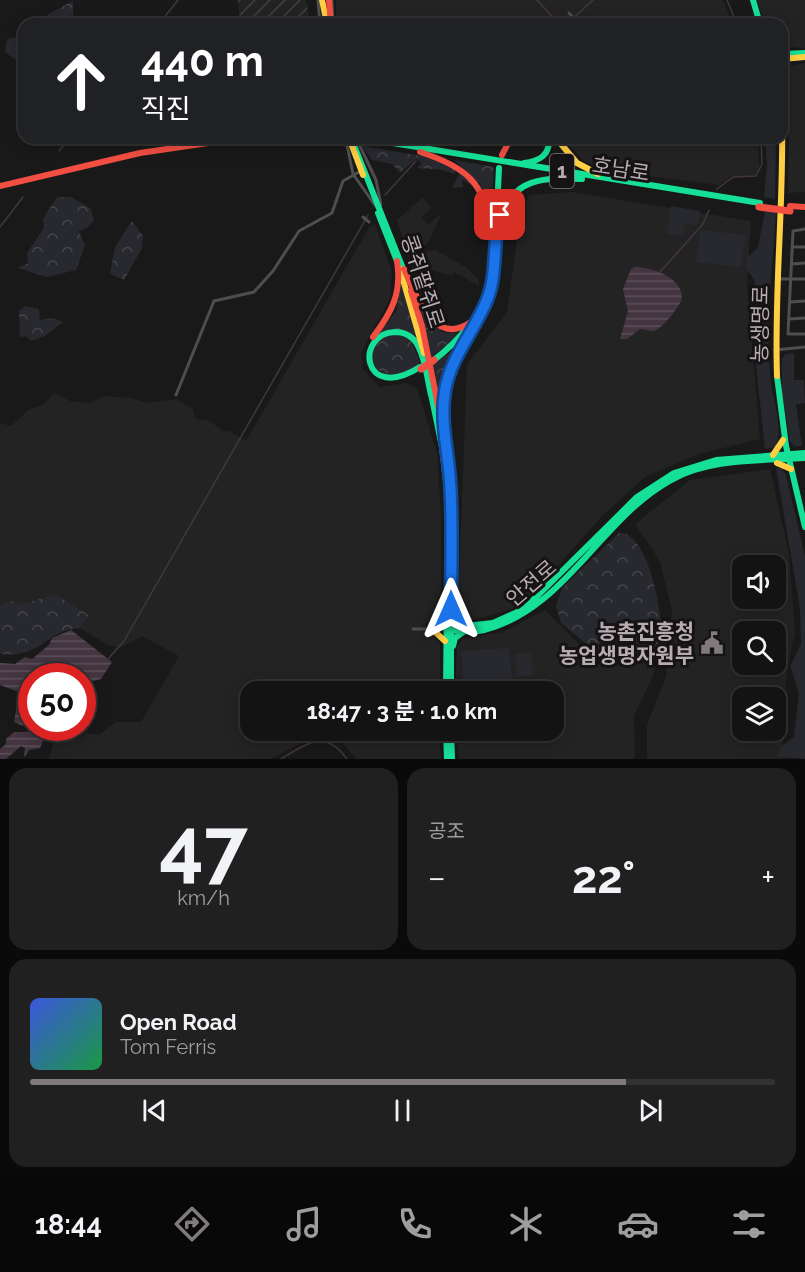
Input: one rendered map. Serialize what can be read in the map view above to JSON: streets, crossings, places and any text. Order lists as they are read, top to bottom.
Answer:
{
  "streets": {
    "main road": [
      "호남로",
      "1",
      "콩쥐팥쥐로",
      "농생명로",
      "안전로"
    ]
  },
  "crossings": [
    ["콩쥐팥쥐로", "안전로"],
    ["농생명로", "안전로"]
  ],
  "places": {
    "public building": ["농촌진흥청 농업생명자원부"]
  },
  "page": {
    "turn": ["440 m", "직진"],
    "limit": "50",
    "trip": "18:47 · 3 분 · 1.0 km",
    "tile": [
      ["47", "km/h"],
      "공조"
    ],
    "heat": ["−", "22°", "+"],
    "song": ["Open Road", "Tom Ferris"],
    "tabs": "18:44"
  }
}
